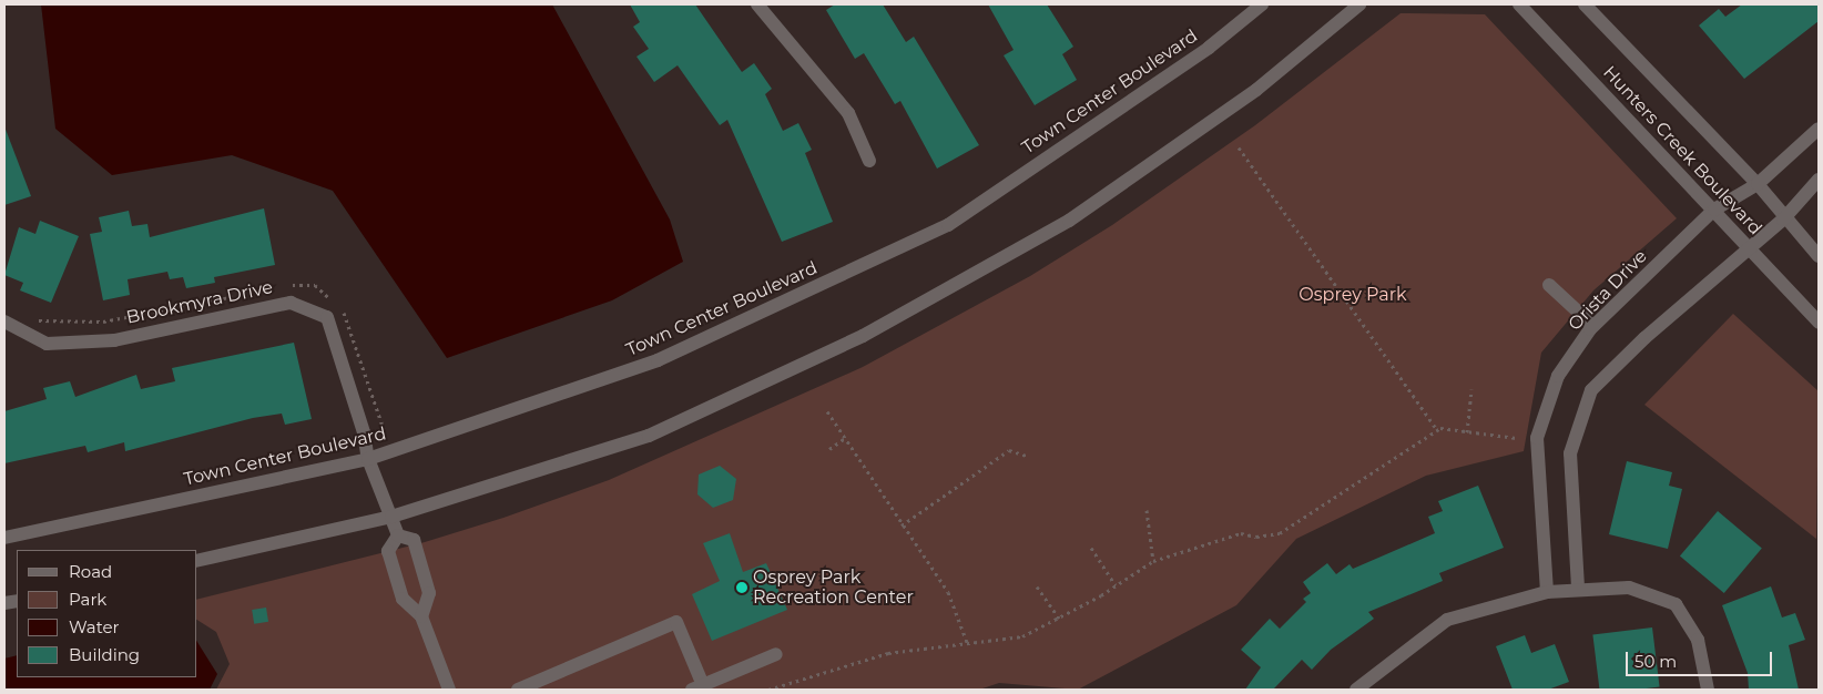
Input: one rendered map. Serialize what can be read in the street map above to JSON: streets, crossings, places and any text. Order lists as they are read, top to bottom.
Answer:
{
  "streets": {
    "street": [
      "Town Center Boulevard",
      "Hunters Creek Boulevard",
      "Orista Drive",
      "Brookmyra Drive"
    ]
  },
  "crossings": [
    ["Town Center Boulevard", "Brookmyra Drive"],
    ["Hunters Creek Boulevard", "Orista Drive"]
  ],
  "parks": ["Osprey Park"],
  "places": ["Osprey Park Recreation Center"],
  "legend": [
    "Road",
    "Park",
    "Water",
    "Building"
  ],
  "scale_bar": "50 m"
}
